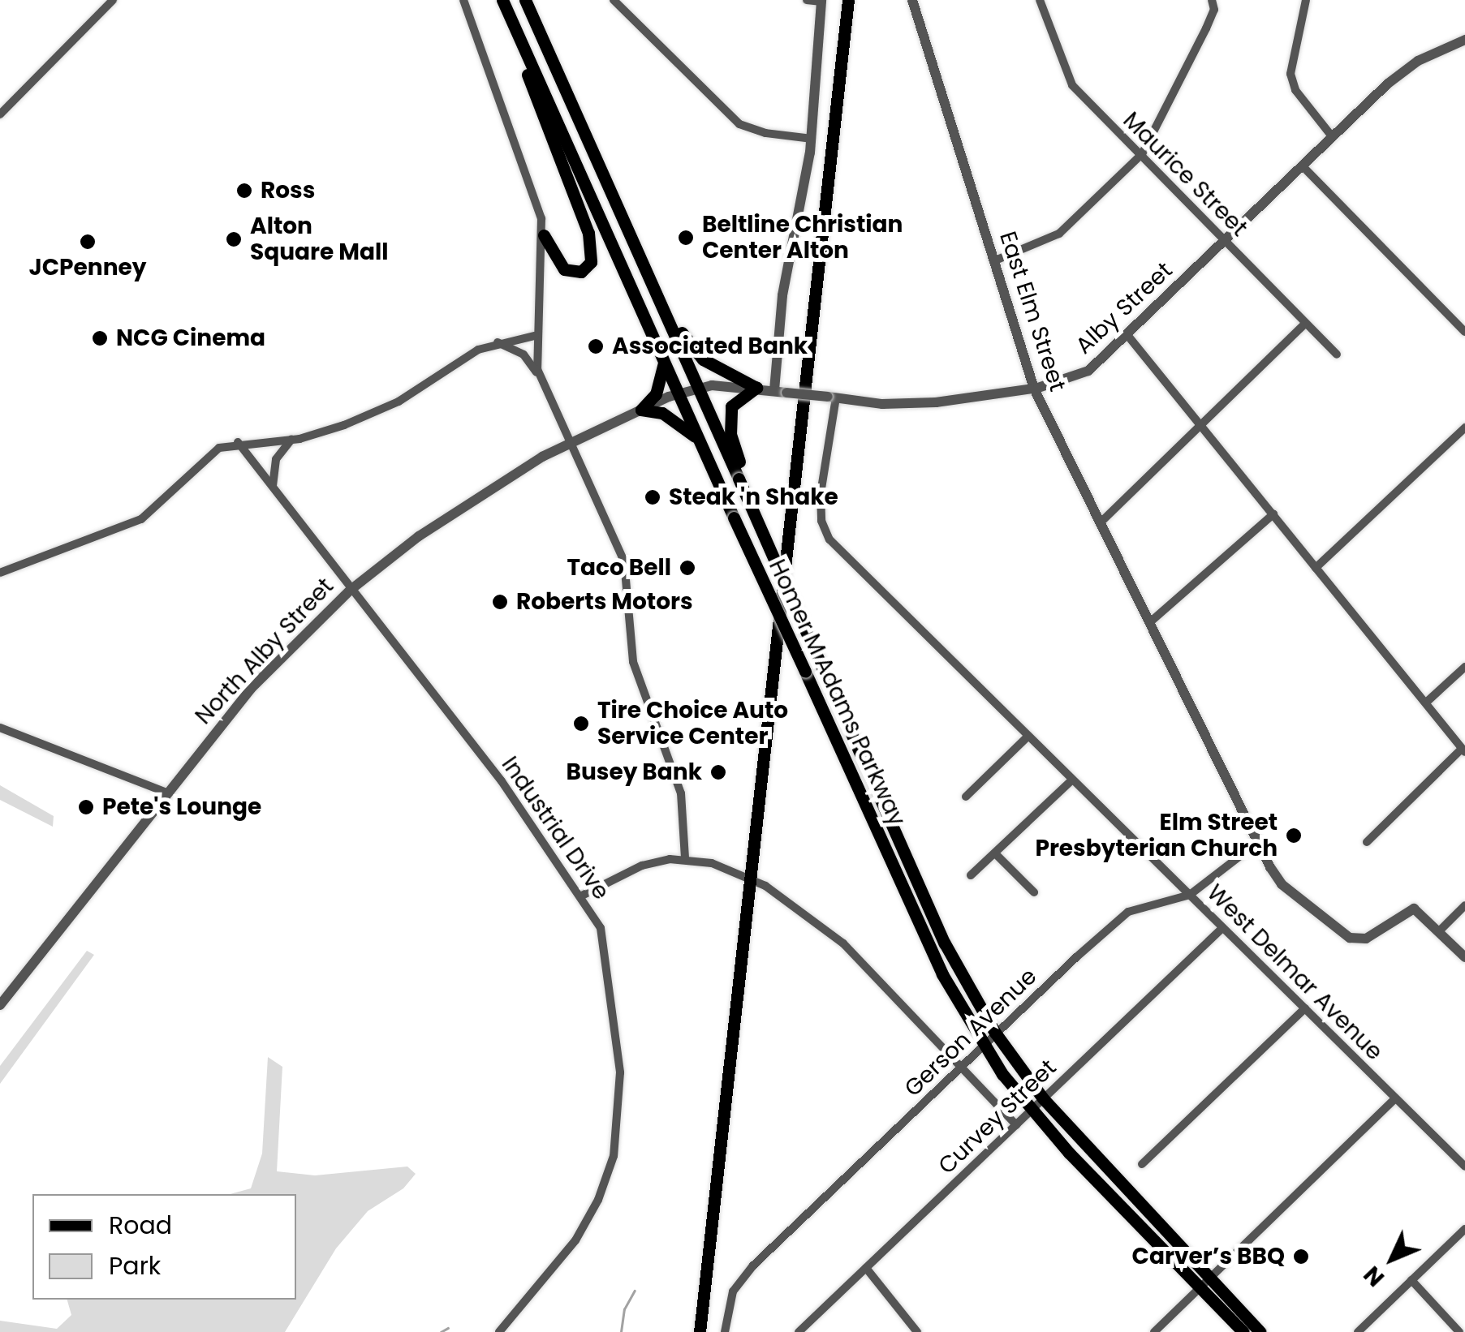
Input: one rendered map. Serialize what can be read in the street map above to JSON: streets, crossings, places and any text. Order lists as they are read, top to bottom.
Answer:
{
  "streets": {
    "main road": ["Homer M Adams Parkway"],
    "street": [
      "Maurice Street",
      "Alby Street",
      "East Elm Street",
      "North Alby Street",
      "Industrial Drive",
      "West Delmar Avenue",
      "Gerson Avenue",
      "Curvey Street"
    ]
  },
  "crossings": [
    ["Maurice Street", "Alby Street"],
    ["Alby Street", "East Elm Street"],
    ["Alby Street", "North Alby Street"],
    ["Alby Street", "Homer M Adams Parkway"],
    ["Alby Street", "West Delmar Avenue"],
    ["East Elm Street", "Gerson Avenue"],
    ["North Alby Street", "Homer M Adams Parkway"],
    ["North Alby Street", "Industrial Drive"],
    ["Homer M Adams Parkway", "Gerson Avenue"],
    ["Homer M Adams Parkway", "Curvey Street"],
    ["West Delmar Avenue", "Gerson Avenue"],
    ["West Delmar Avenue", "Curvey Street"]
  ],
  "places": [
    "Ross",
    "Beltline Christian Center Alton",
    "Alton Square Mall",
    "JCPenney",
    "NCG Cinema",
    "Associated Bank",
    "Steak 'n Shake",
    "Taco Bell",
    "Roberts Motors",
    "Tire Choice Auto Service Center",
    "Busey Bank",
    "Pete's Lounge",
    "Elm Street Presbyterian Church",
    "Carver’s BBQ"
  ],
  "legend": ["Road", "Park"],
  "north": "bottom left"
}
